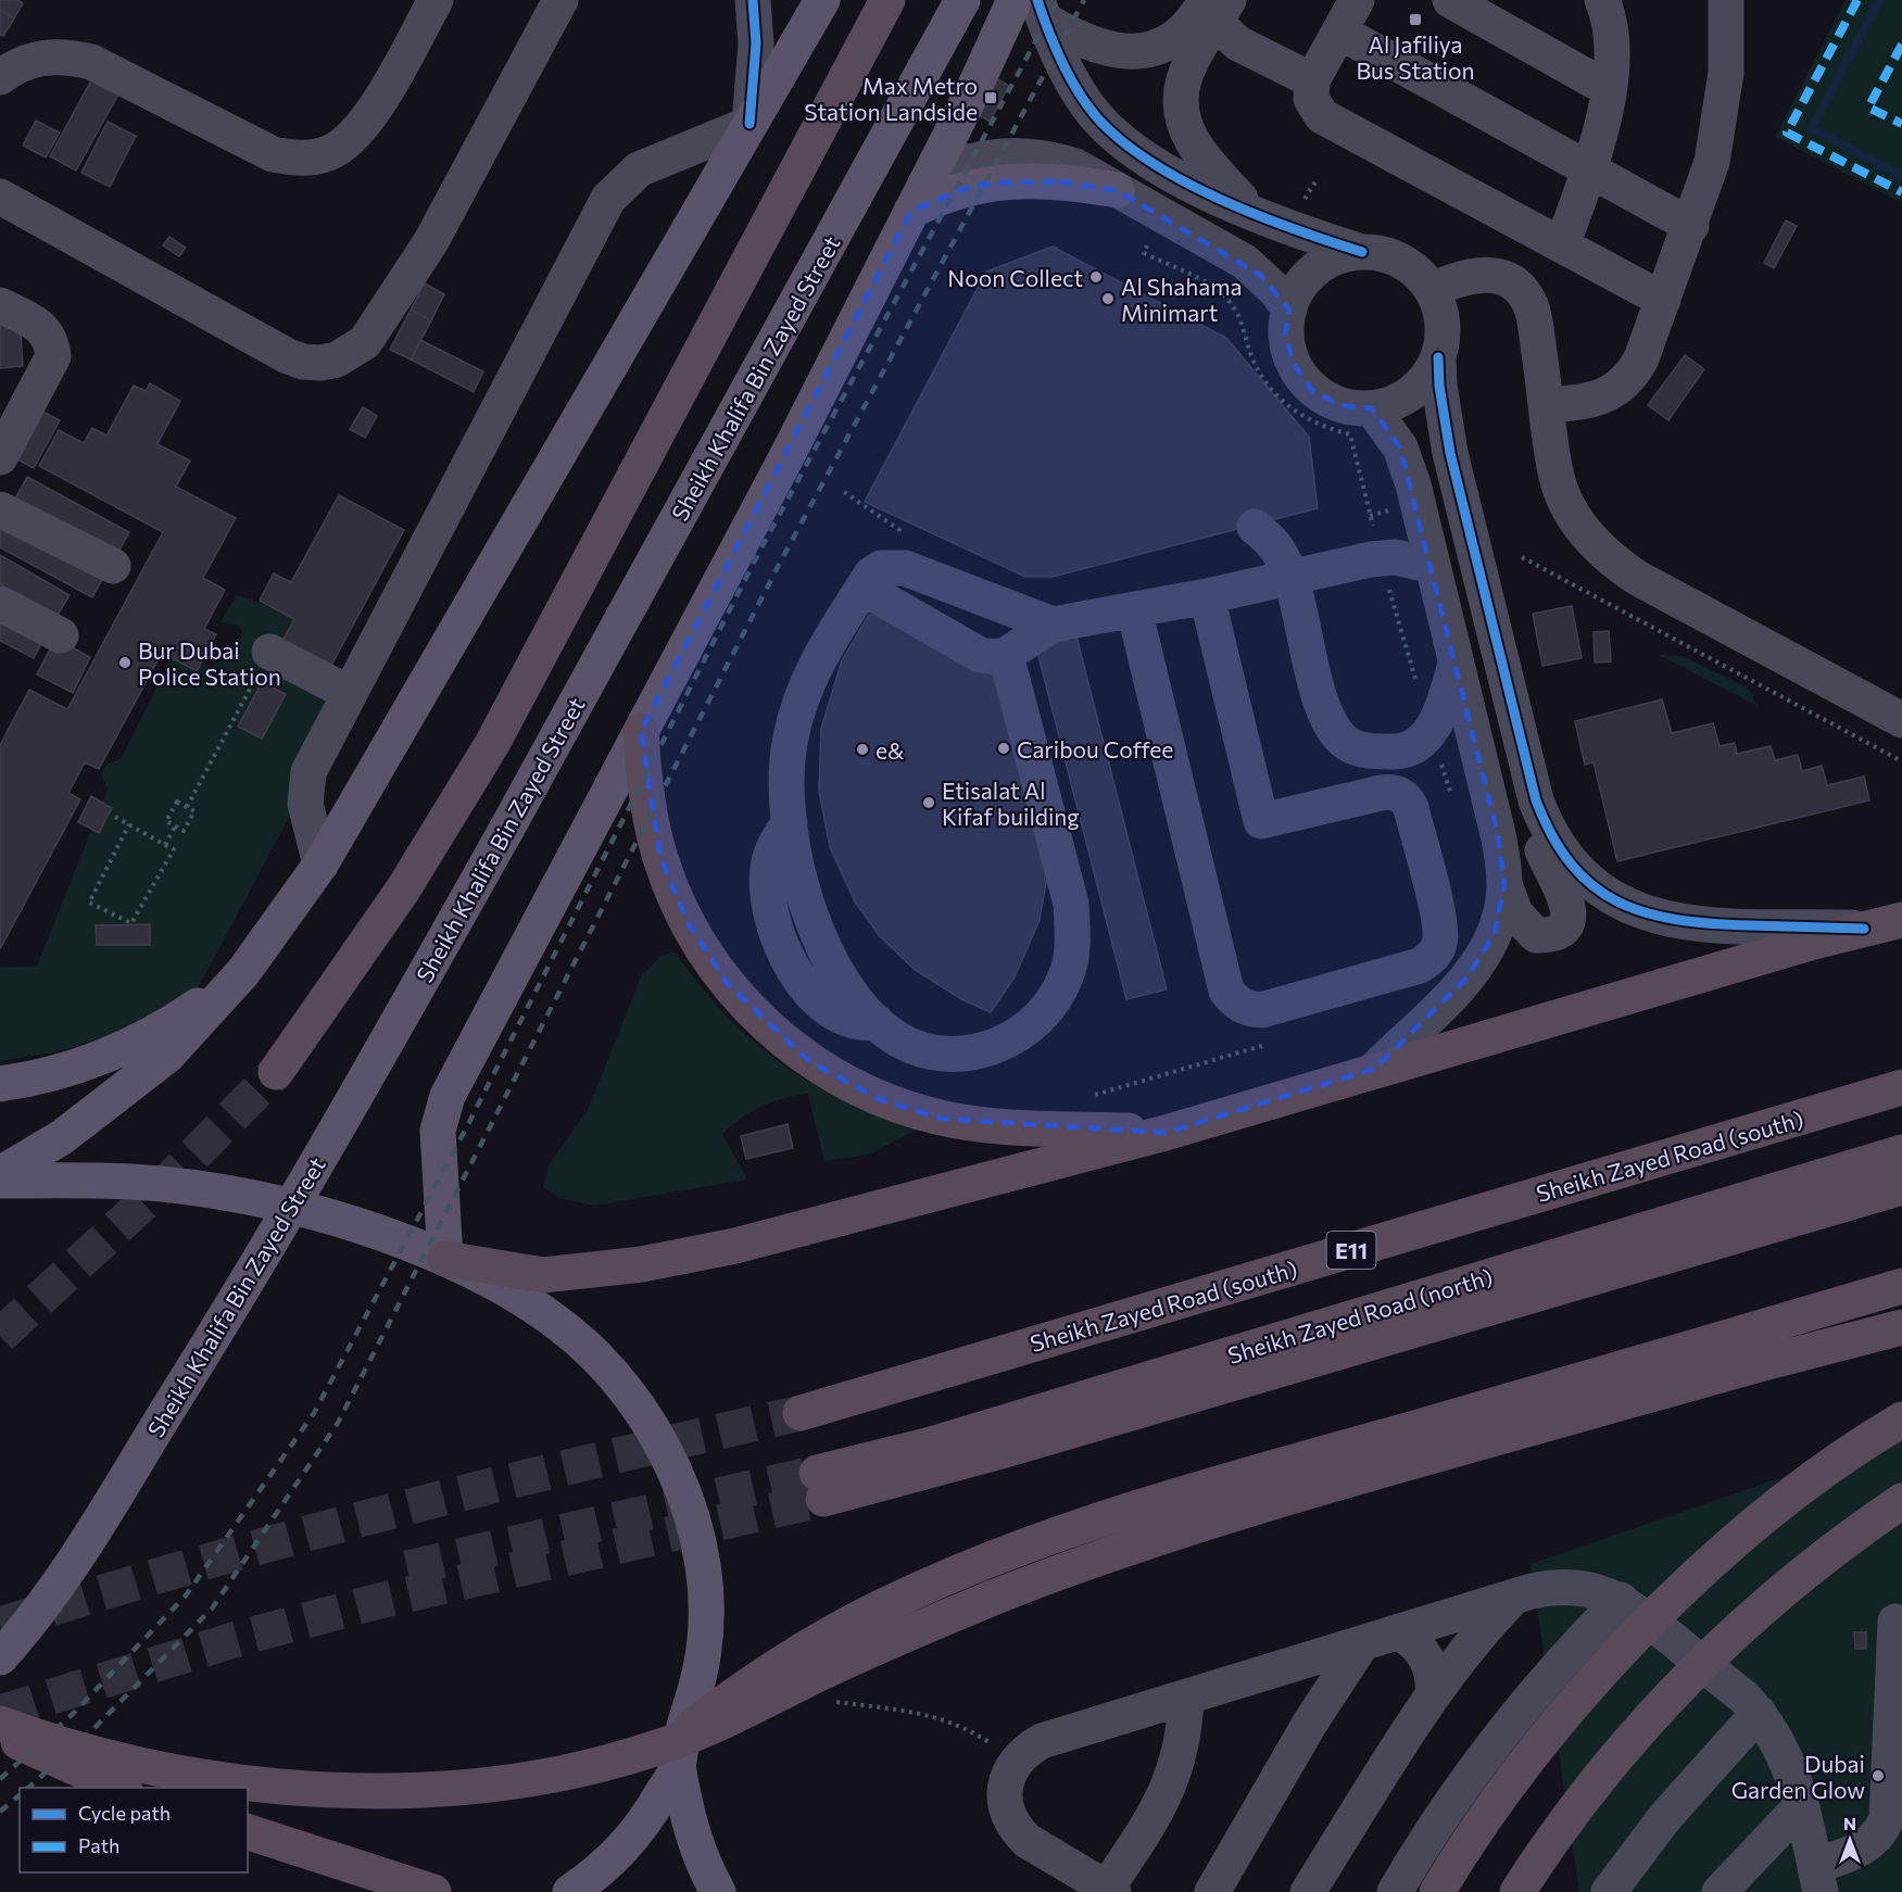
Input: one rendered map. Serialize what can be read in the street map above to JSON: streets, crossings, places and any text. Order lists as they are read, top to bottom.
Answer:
{
  "streets": {
    "highway": ["Sheikh Zayed Road (south)", "E11", "Sheikh Zayed Road (north)"],
    "main road": ["Sheikh Khalifa Bin Zayed Street"]
  },
  "places": {
    "transit": ["Al Jafiliya Bus Station", "Max Metro Station Landside"],
    "other": [
      "Noon Collect",
      "Al Shahama Minimart",
      "Bur Dubai Police Station",
      "Caribou Coffee",
      "e&",
      "Etisalat Al Kifaf building",
      "Dubai Garden Glow"
    ]
  },
  "legend": ["Cycle path", "Path"],
  "north": "top"
}
